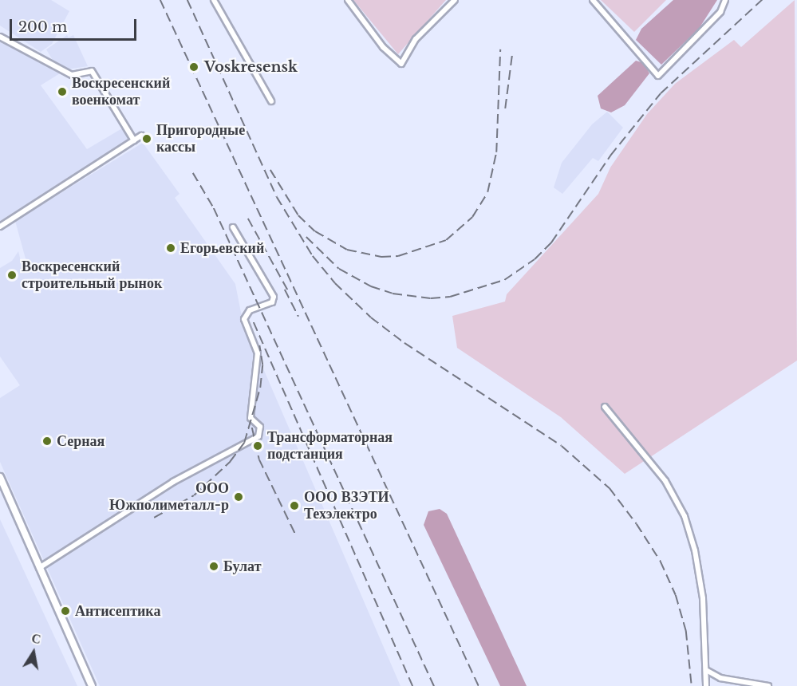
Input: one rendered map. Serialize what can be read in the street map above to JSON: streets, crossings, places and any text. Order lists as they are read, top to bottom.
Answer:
{
  "places": [
    "Voskresensk",
    "Воскресенский военкомат",
    "Пригородные кассы",
    "Егорьевский",
    "Воскресенский строительный рынок",
    "Серная",
    "Трансформаторная подстанция",
    "ООО Южполиметалл-р",
    "ООО ВЗЭТИ Техэлектро",
    "Булат",
    "Антисептика"
  ],
  "scale_bar": "200 m",
  "north": "top"
}
